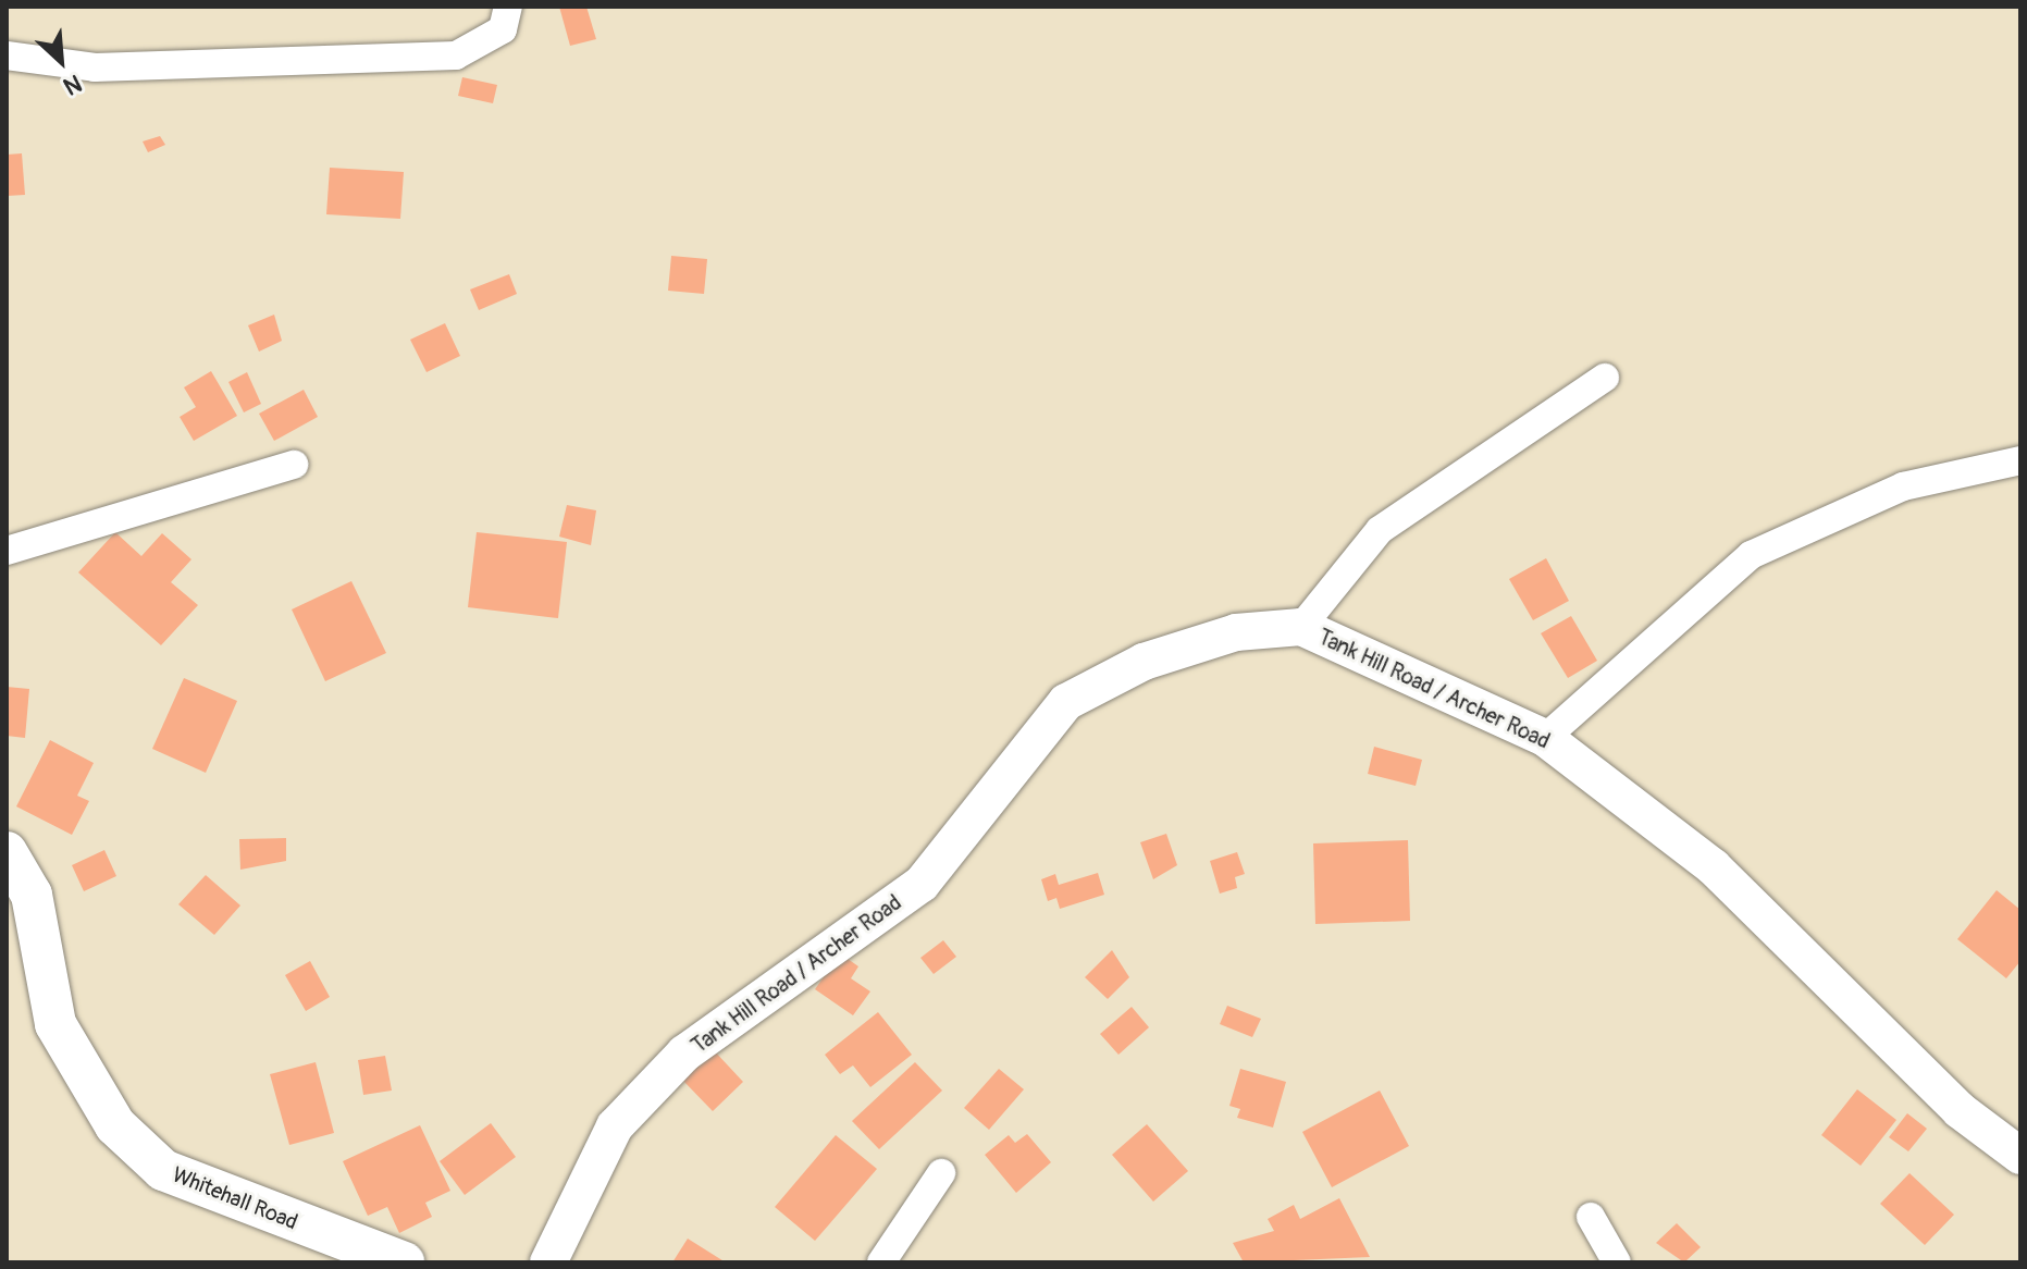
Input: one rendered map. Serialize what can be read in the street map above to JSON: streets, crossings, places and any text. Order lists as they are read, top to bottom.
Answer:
{
  "streets": {
    "main road": ["Whitehall Road"],
    "street": ["Tank Hill Road / Archer Road"]
  },
  "north": "bottom right"
}
